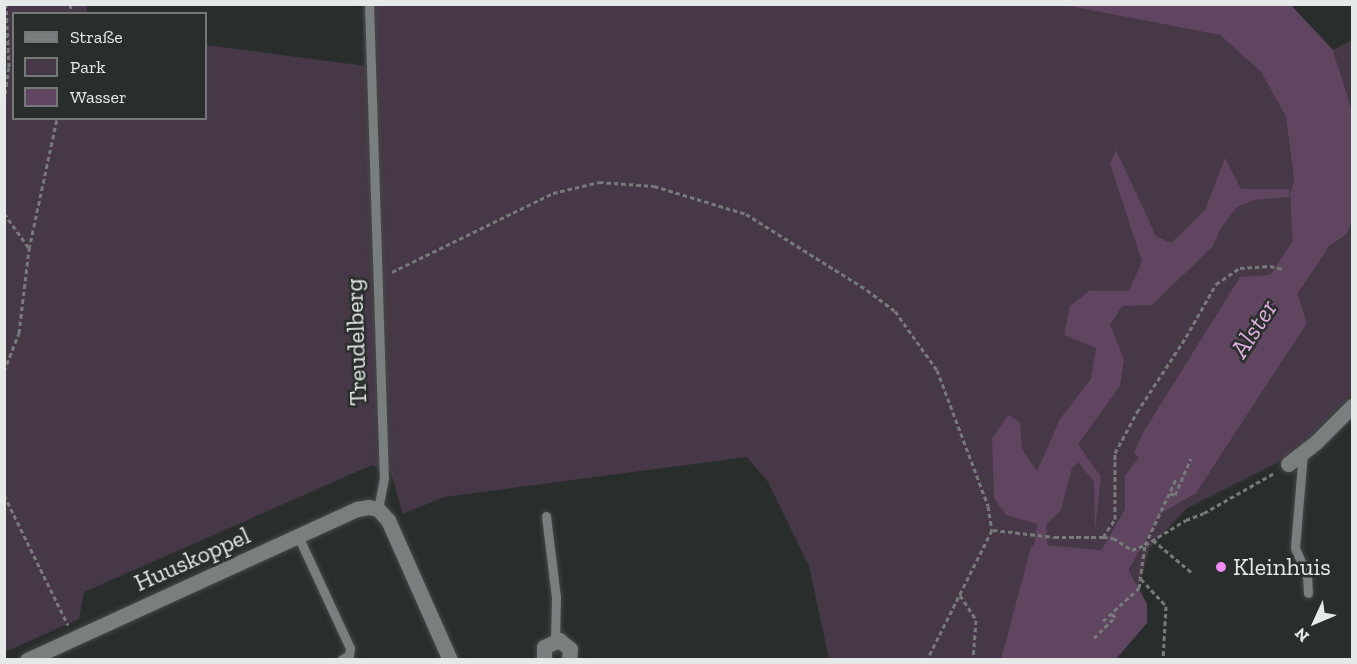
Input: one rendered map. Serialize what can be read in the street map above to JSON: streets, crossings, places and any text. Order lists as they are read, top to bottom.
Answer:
{
  "streets": {
    "street": ["Huuskoppel"],
    "lane": ["Treudelberg"]
  },
  "crossings": [
    ["Treudelberg", "Huuskoppel"]
  ],
  "water": ["Alster"],
  "places": ["Kleinhuis"],
  "legend": ["Straße", "Park", "Wasser"],
  "north": "bottom left"
}
